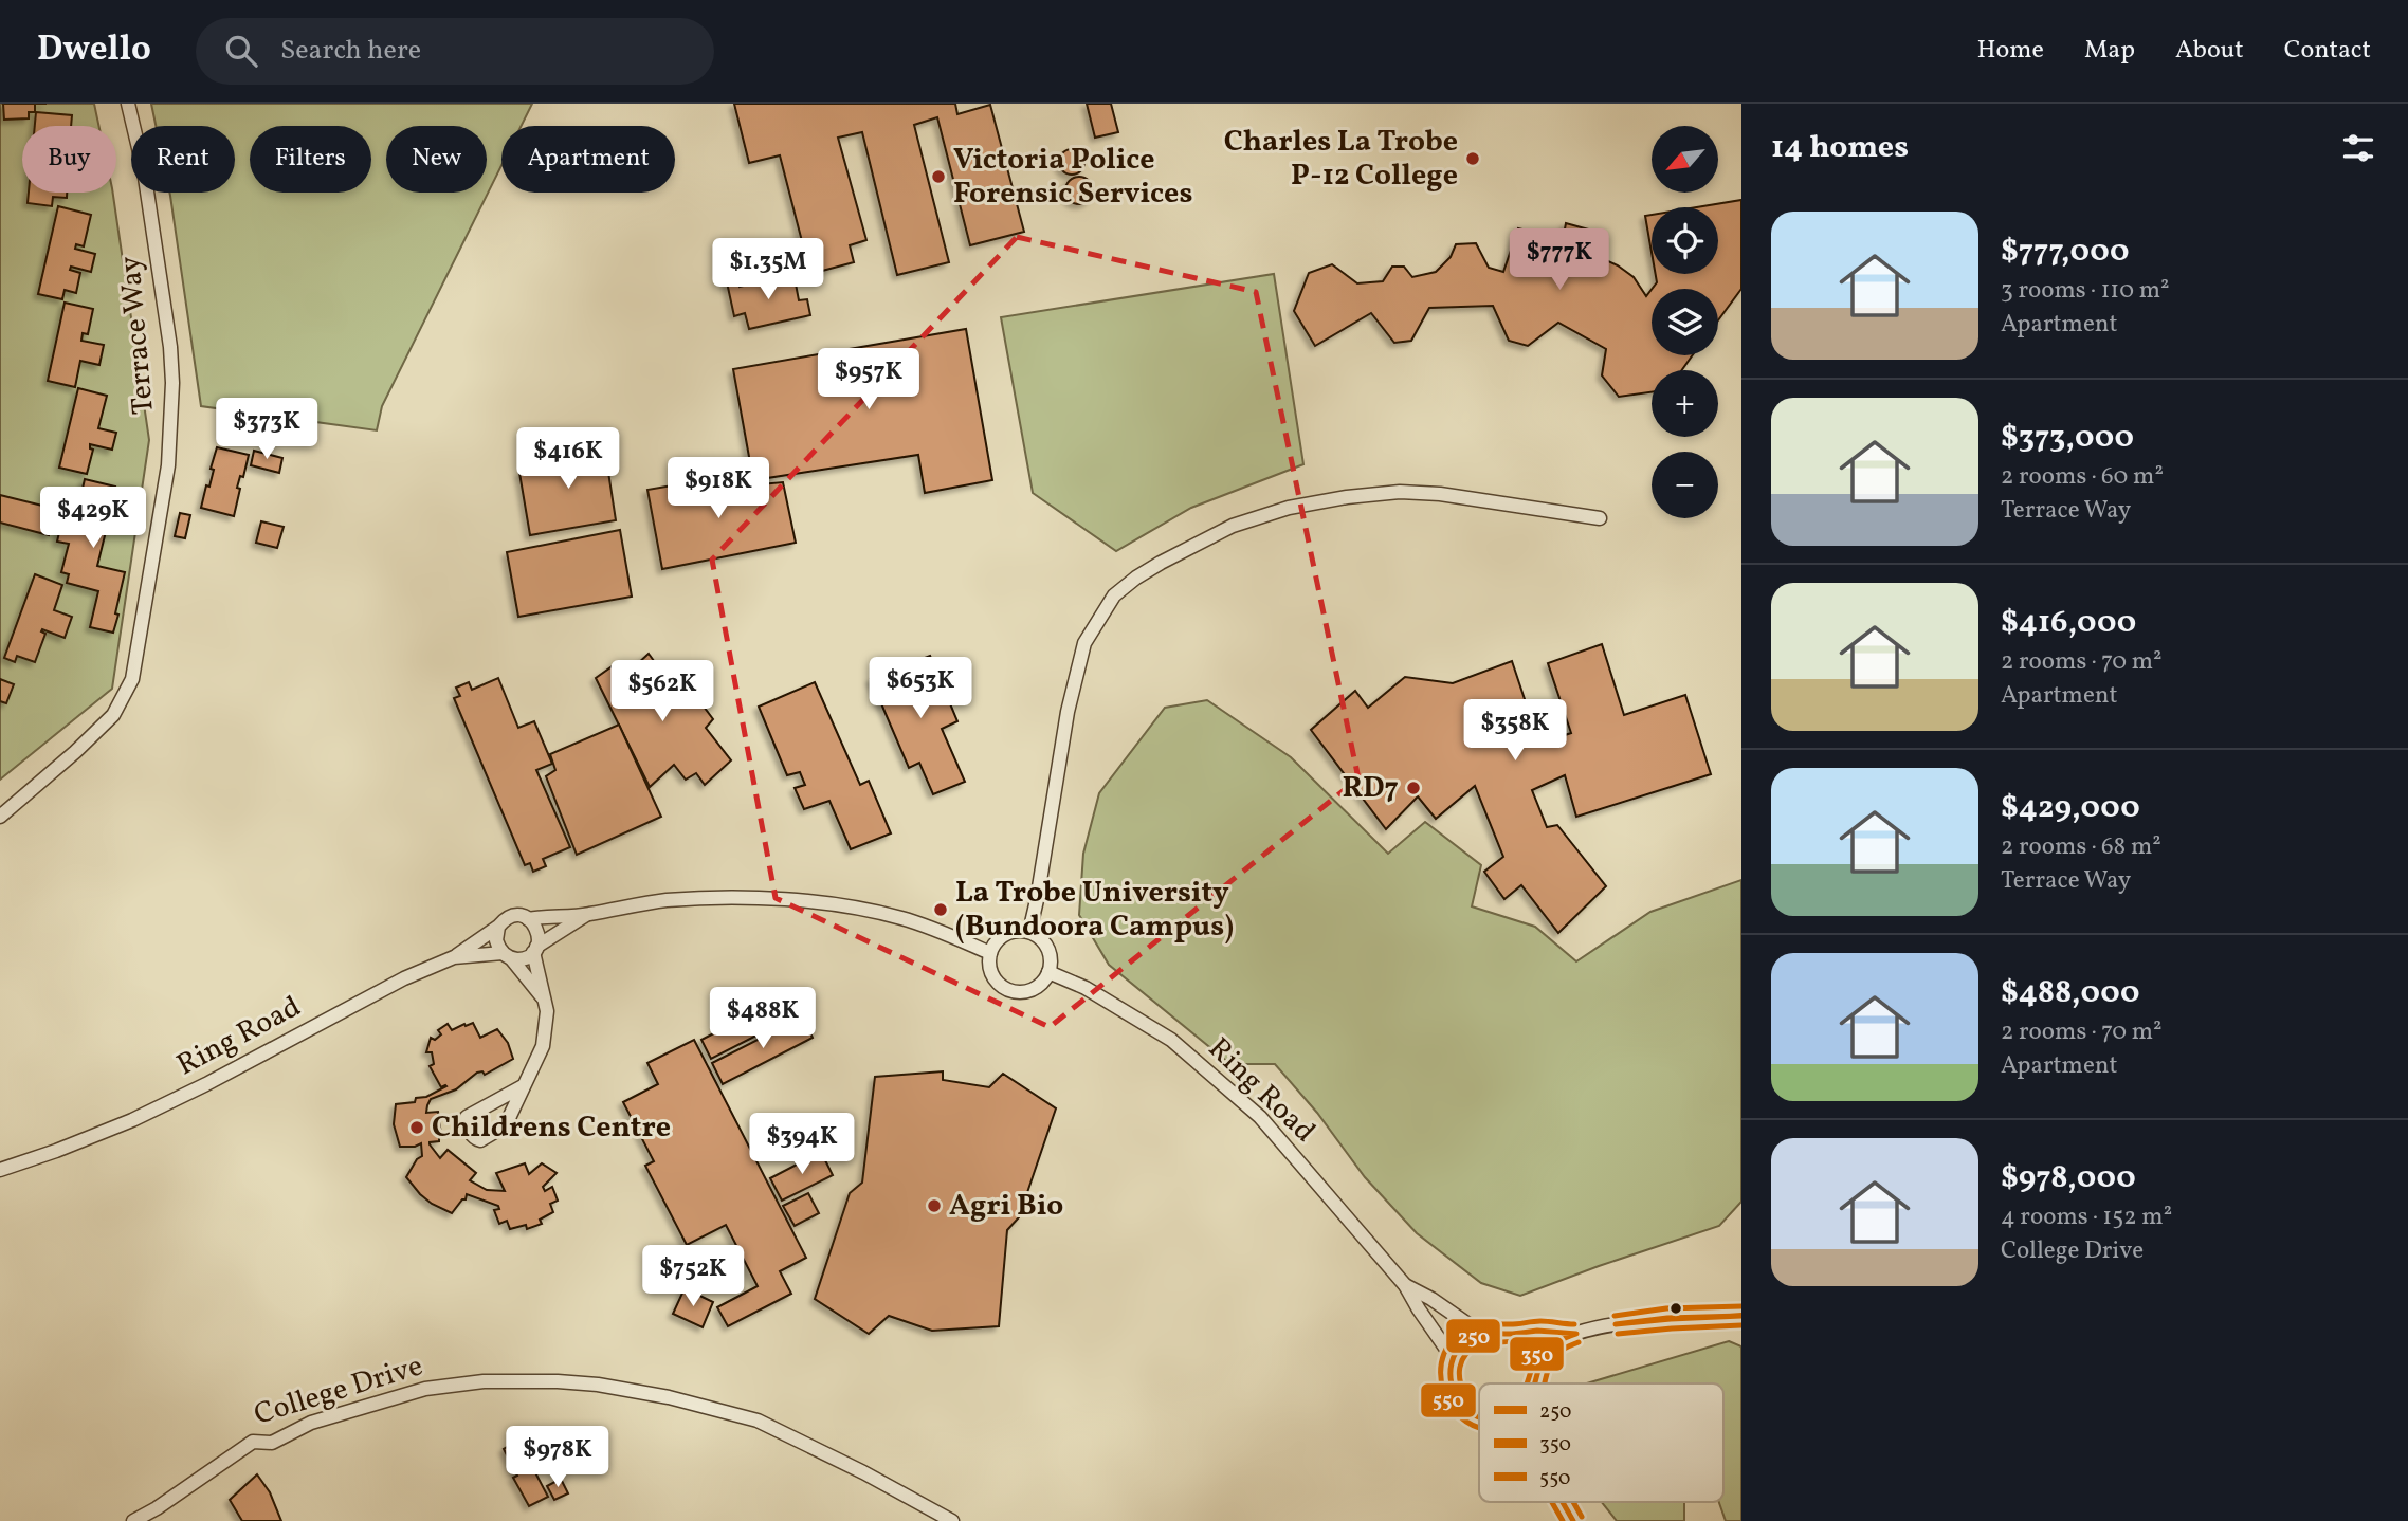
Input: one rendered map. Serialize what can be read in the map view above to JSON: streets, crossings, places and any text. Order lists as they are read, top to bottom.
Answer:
{
  "streets": {
    "street": ["Terrace Way", "Ring Road", "College Drive"]
  },
  "places": [
    "Charles La Trobe P-12 College",
    "Victoria Police Forensic Services",
    "RD7",
    "La Trobe University (Bundoora Campus)",
    "Childrens Centre",
    "Agri Bio"
  ],
  "lines": ["transit line 550", "transit line 250", "transit line 350"],
  "legend": ["250", "350", "550"],
  "north": "bottom left",
  "page": {
    "header": "Dwello",
    "search": "Search here",
    "nav": [
      "Home",
      "Map",
      "About",
      "Contact"
    ],
    "heading": "14 homes",
    "map_buttons": ["+", "−"],
    "chip": [
      "Buy",
      "Rent",
      "Filters",
      "New",
      "Apartment"
    ],
    "list": [
      {
        "name": "$777,000",
        "note": "3 rooms · 110 m² · Apartment"
      },
      {
        "name": "$373,000",
        "note": "2 rooms · 60 m² · Terrace Way"
      },
      {
        "name": "$416,000",
        "note": "2 rooms · 70 m² · Apartment"
      },
      {
        "name": "$429,000",
        "note": "2 rooms · 68 m² · Terrace Way"
      },
      {
        "name": "$488,000",
        "note": "2 rooms · 70 m² · Apartment"
      },
      {
        "name": "$978,000",
        "note": "4 rooms · 152 m² · College Drive"
      }
    ],
    "price": [
      "$777K",
      "$1.35M",
      "$957K",
      "$373K",
      "$416K",
      "$918K",
      "$429K",
      "$653K",
      "$562K",
      "$358K",
      "$488K",
      "$394K",
      "$752K",
      "$978K"
    ]
  }
}
